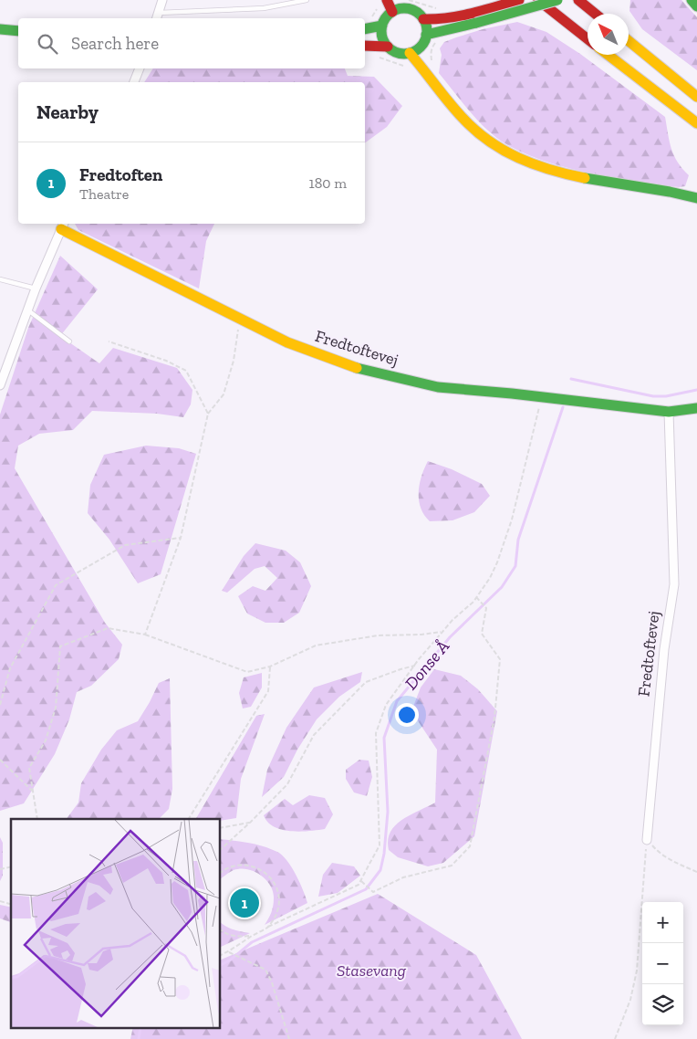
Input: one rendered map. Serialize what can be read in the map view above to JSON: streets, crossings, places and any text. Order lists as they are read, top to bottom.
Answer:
{
  "streets": {
    "main road": ["Fredtoftevej"]
  },
  "water": ["Donse Å"],
  "parks": ["Stasevang"],
  "north": "top left",
  "page": {
    "search": "Search here",
    "heading": "Nearby",
    "list": [
      {
        "mark": "1",
        "name": "Fredtoften",
        "note": "Theatre",
        "value": "180 m"
      }
    ],
    "pins": "1",
    "map_buttons": ["+", "−"]
  }
}
